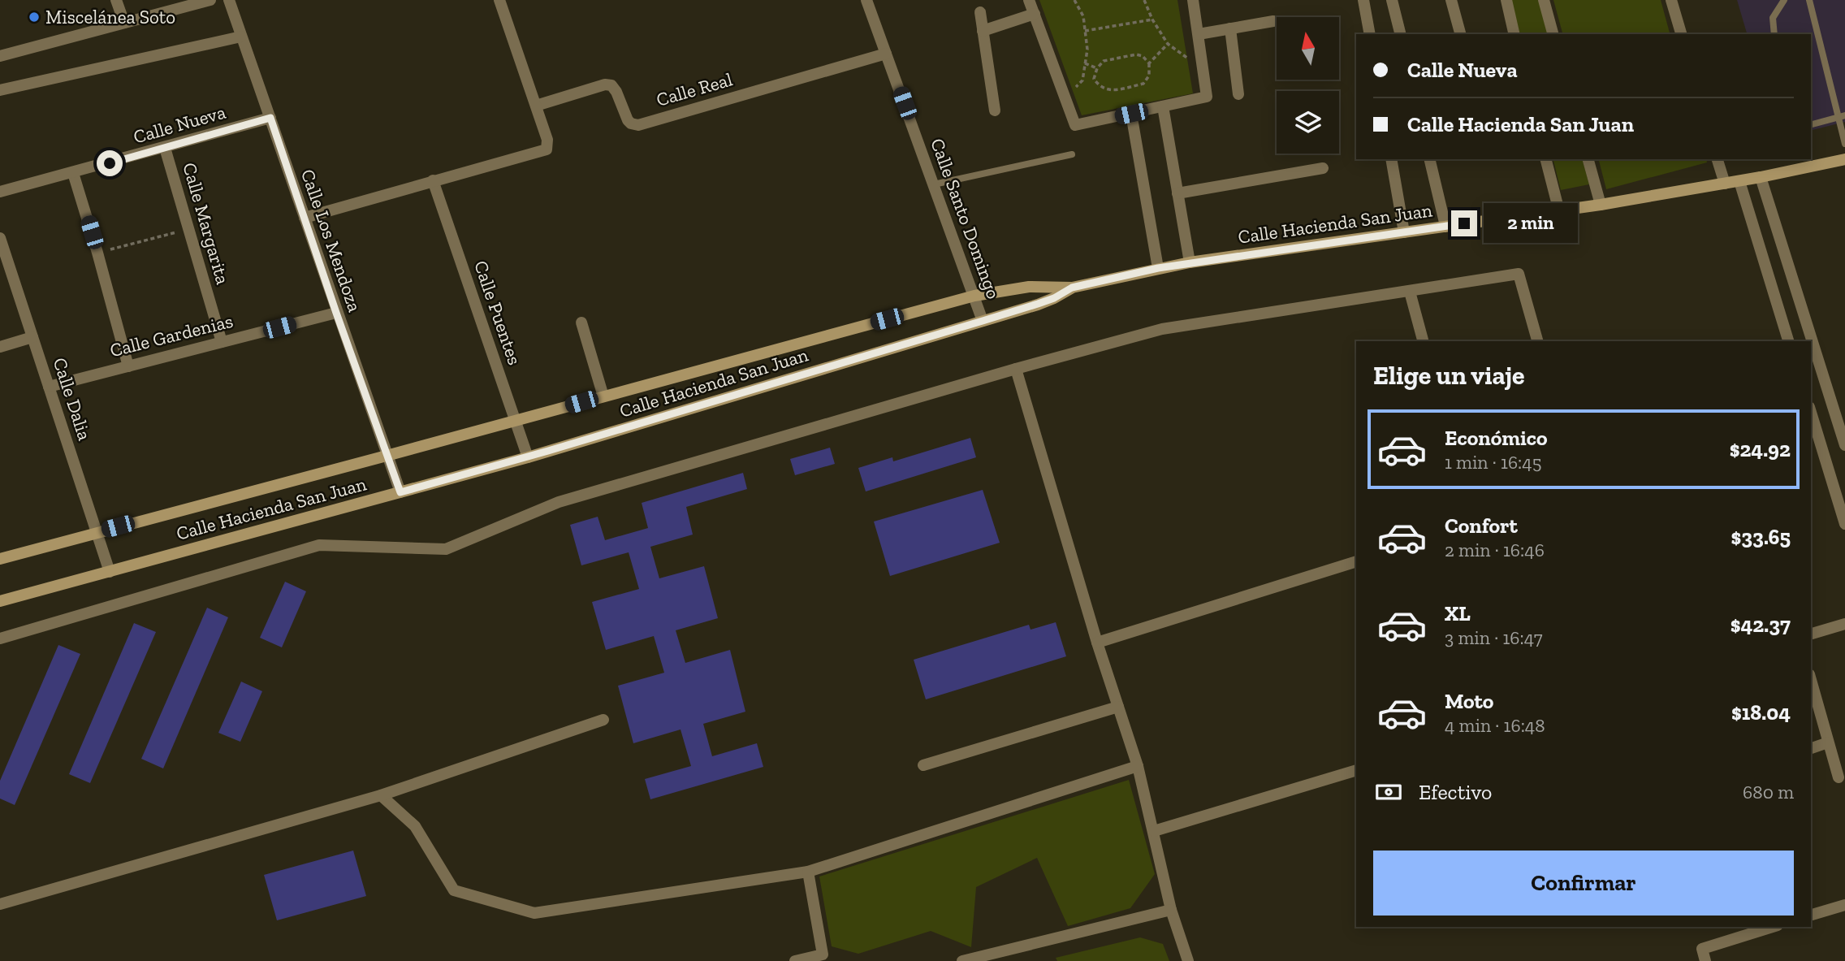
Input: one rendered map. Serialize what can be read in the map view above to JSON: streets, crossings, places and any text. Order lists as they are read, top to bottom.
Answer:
{
  "streets": {
    "main road": ["Calle Hacienda San Juan"],
    "street": [
      "Calle Real",
      "Calle Nueva",
      "Calle Santo Domingo",
      "Calle Margarita",
      "Calle Los Mendoza",
      "Calle Puentes",
      "Calle Gardenias",
      "Calle Dalia"
    ]
  },
  "crossings": [
    ["Calle Real", "Calle Santo Domingo"],
    ["Calle Nueva", "Calle Margarita"],
    ["Calle Nueva", "Calle Los Mendoza"],
    ["Calle Santo Domingo", "Calle Hacienda San Juan"],
    ["Calle Margarita", "Calle Gardenias"],
    ["Calle Hacienda San Juan", "Calle Los Mendoza"],
    ["Calle Hacienda San Juan", "Calle Puentes"],
    ["Calle Hacienda San Juan", "Calle Dalia"],
    ["Calle Los Mendoza", "Calle Gardenias"],
    ["Calle Gardenias", "Calle Dalia"]
  ],
  "places": ["Miscelánea Soto"],
  "north": "top",
  "page": {
    "banner": ["Calle Nueva", "Calle Hacienda San Juan"],
    "bubble": "2 min",
    "heading": "Elige un viaje",
    "list": [
      {
        "name": "Económico",
        "note": "1 min · 16:45",
        "value": "$24.92"
      },
      {
        "name": "Confort",
        "note": "2 min · 16:46",
        "value": "$33.65"
      },
      {
        "name": "XL",
        "note": "3 min · 16:47",
        "value": "$42.37"
      },
      {
        "name": "Moto",
        "note": "4 min · 16:48",
        "value": "$18.04"
      }
    ],
    "pay": ["Efectivo", "680 m"],
    "buttons": "Confirmar"
  }
}
